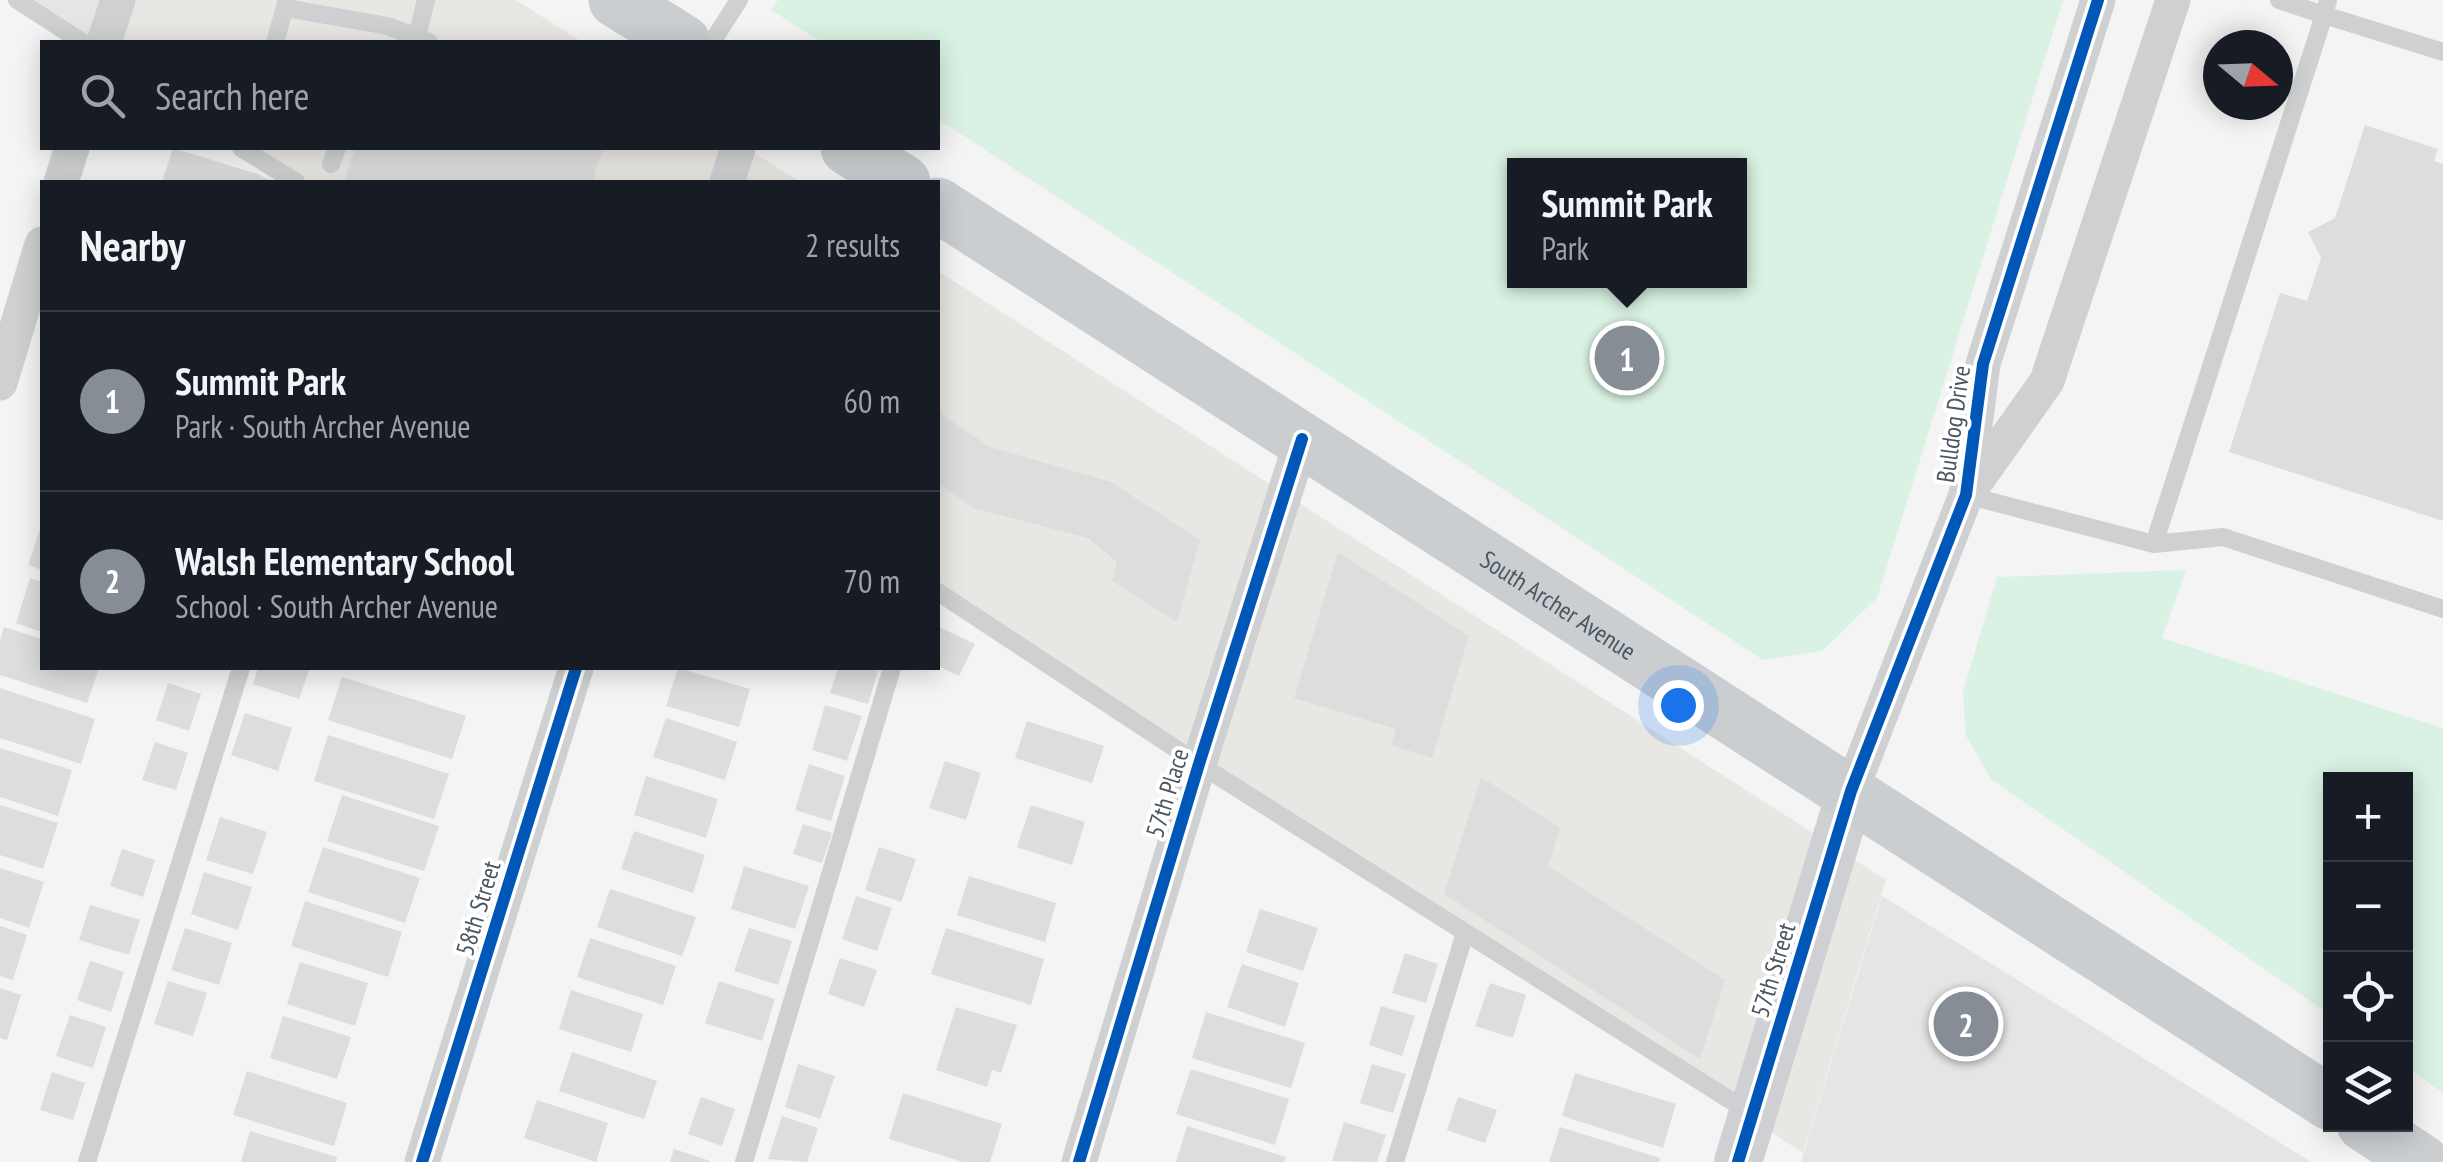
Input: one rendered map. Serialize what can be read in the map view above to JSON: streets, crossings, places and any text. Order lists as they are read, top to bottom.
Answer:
{
  "streets": {
    "main road": ["South Archer Avenue"],
    "street": [
      "Bulldog Drive",
      "57th Place",
      "58th Street",
      "57th Street"
    ]
  },
  "crossings": [
    ["Bulldog Drive", "South Archer Avenue"],
    ["Bulldog Drive", "57th Street"],
    ["South Archer Avenue", "57th Place"],
    ["South Archer Avenue", "57th Street"]
  ],
  "north": "right",
  "page": {
    "search": "Search here",
    "popup": ["Summit Park", "Park"],
    "heading": ["Nearby", "2 results"],
    "list": [
      {
        "mark": "1",
        "name": "Summit Park",
        "note": "Park · South Archer Avenue",
        "value": "60 m"
      },
      {
        "mark": "2",
        "name": "Walsh Elementary School",
        "note": "School · South Archer Avenue",
        "value": "70 m"
      }
    ],
    "pins": ["1", "2"],
    "map_buttons": ["+", "−"]
  }
}
